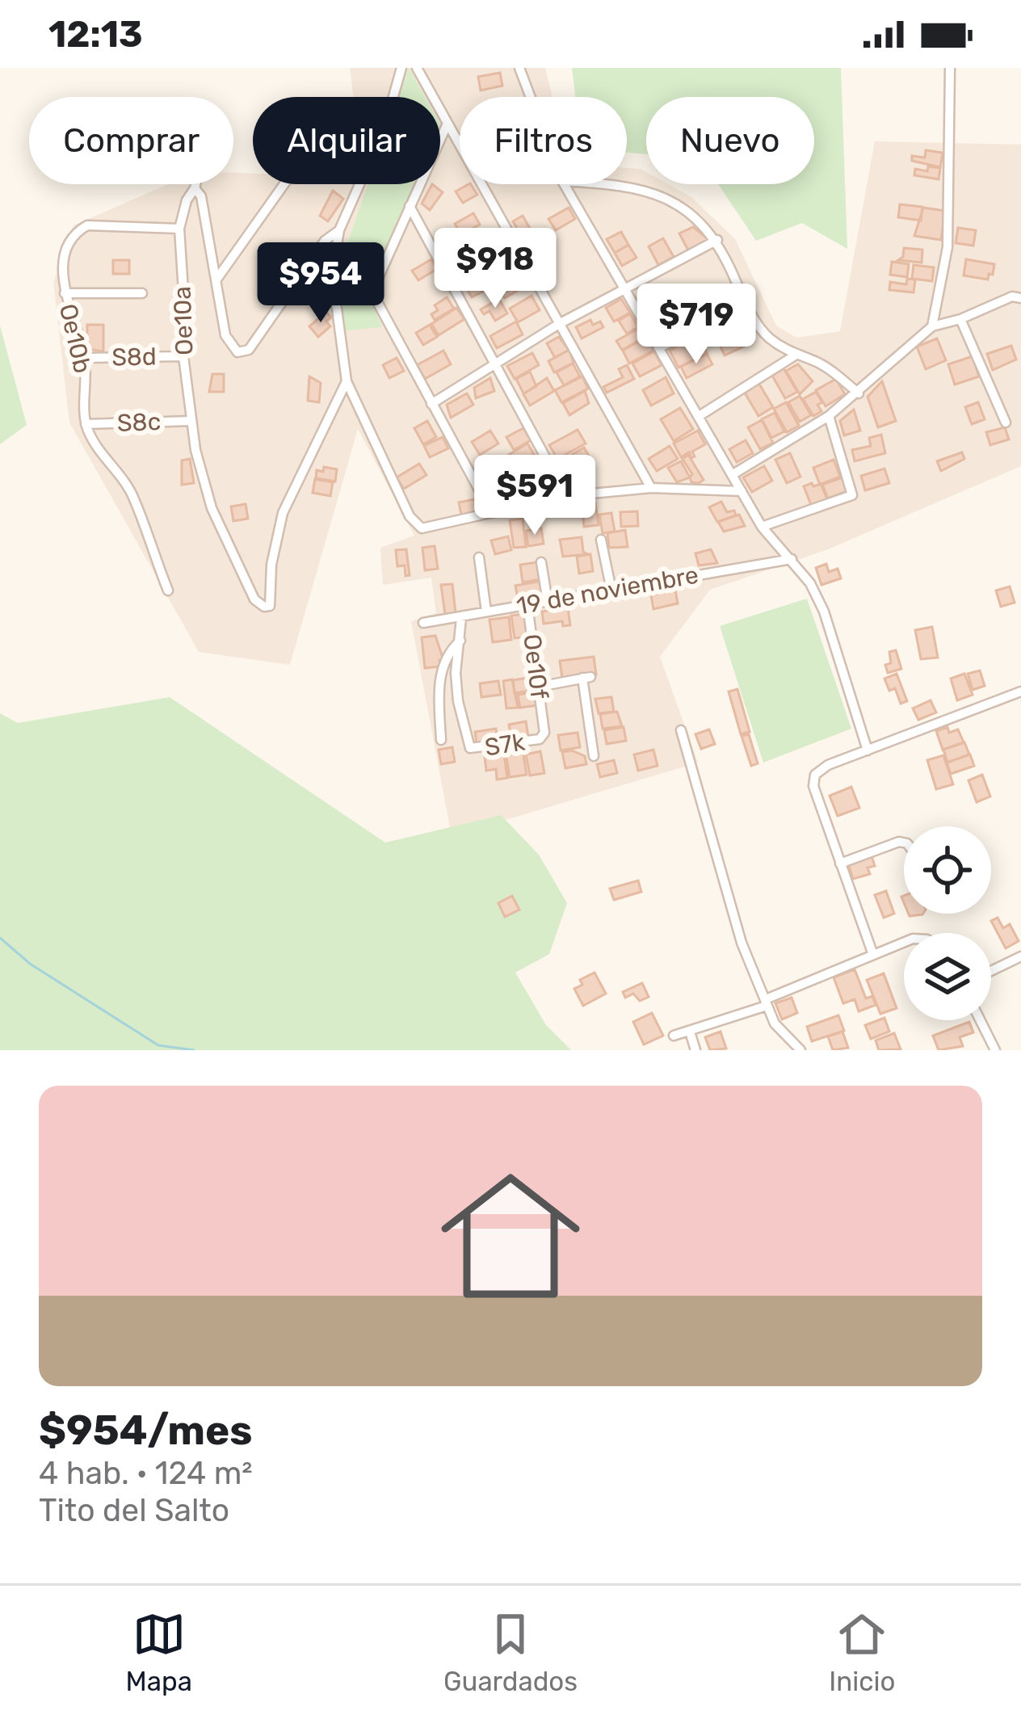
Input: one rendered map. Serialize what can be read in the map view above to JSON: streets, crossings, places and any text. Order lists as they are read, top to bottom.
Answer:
{
  "streets": {
    "street": [
      "Oe10a",
      "Oe10b",
      "S8d",
      "S8c",
      "19 de noviembre",
      "Oe10f",
      "S7k"
    ]
  },
  "crossings": [
    ["Oe10a", "Oe10b"],
    ["Oe10a", "S8d"],
    ["Oe10a", "S8c"],
    ["Oe10b", "S8d"],
    ["Oe10b", "S8c"],
    ["19 de noviembre", "Oe10f"],
    ["Oe10f", "S7k"]
  ],
  "page": {
    "status": "12:13",
    "chip": [
      "Comprar",
      "Alquilar",
      "Filtros",
      "Nuevo"
    ],
    "price": [
      "$918",
      "$954",
      "$719",
      "$591"
    ],
    "list": [
      {
        "name": "$954/mes",
        "note": "4 hab. · 124 m² · Tito del Salto"
      }
    ],
    "tabs": ["Mapa", "Guardados", "Inicio"]
  }
}
